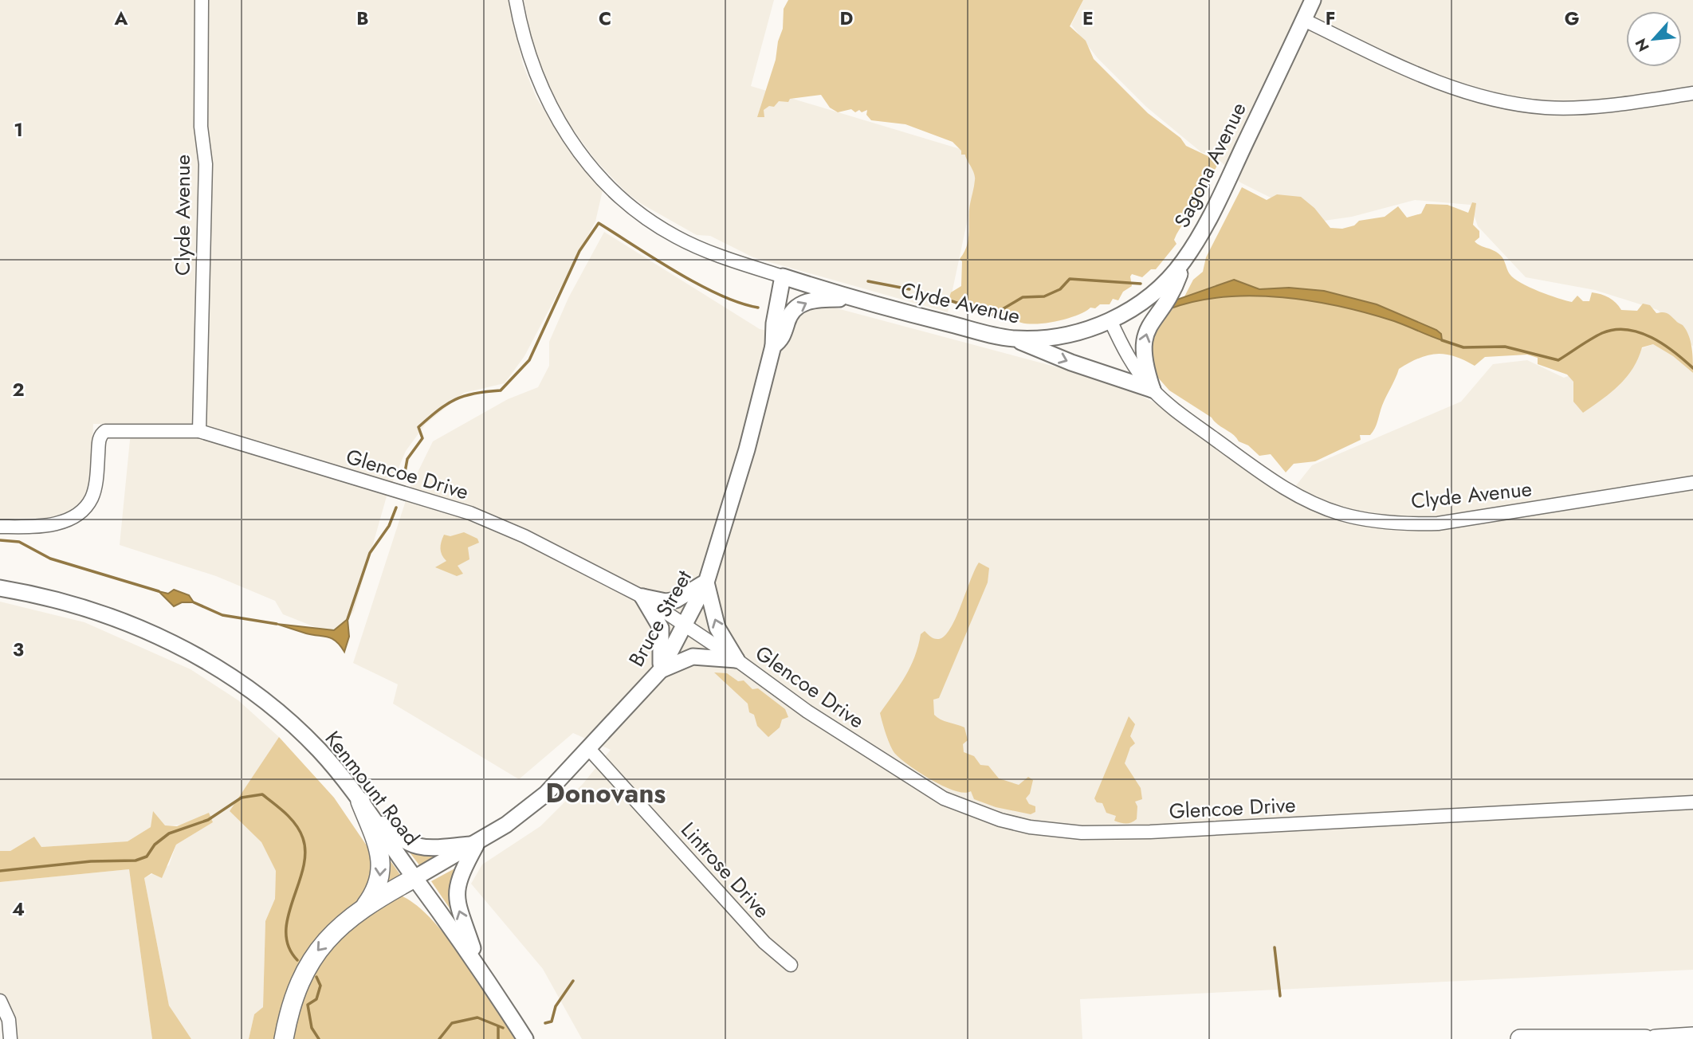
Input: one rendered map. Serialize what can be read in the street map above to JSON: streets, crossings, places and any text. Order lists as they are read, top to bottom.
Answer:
{
  "streets": {
    "main road": [
      "Sagona Avenue",
      "Clyde Avenue",
      "Bruce Street",
      "Kenmount Road"
    ],
    "street": ["Glencoe Drive", "Lintrose Drive"]
  },
  "crossings": [
    ["Sagona Avenue", "Clyde Avenue"],
    ["Clyde Avenue", "Glencoe Drive"],
    ["Clyde Avenue", "Bruce Street"],
    ["Glencoe Drive", "Bruce Street"],
    ["Bruce Street", "Kenmount Road"],
    ["Bruce Street", "Lintrose Drive"]
  ],
  "districts": ["Donovans"],
  "north": "bottom left",
  "grid": {
    "columns": [
      "A",
      "B",
      "C",
      "D",
      "E",
      "F",
      "G"
    ],
    "rows": [
      "1",
      "2",
      "3",
      "4"
    ]
  }
}
